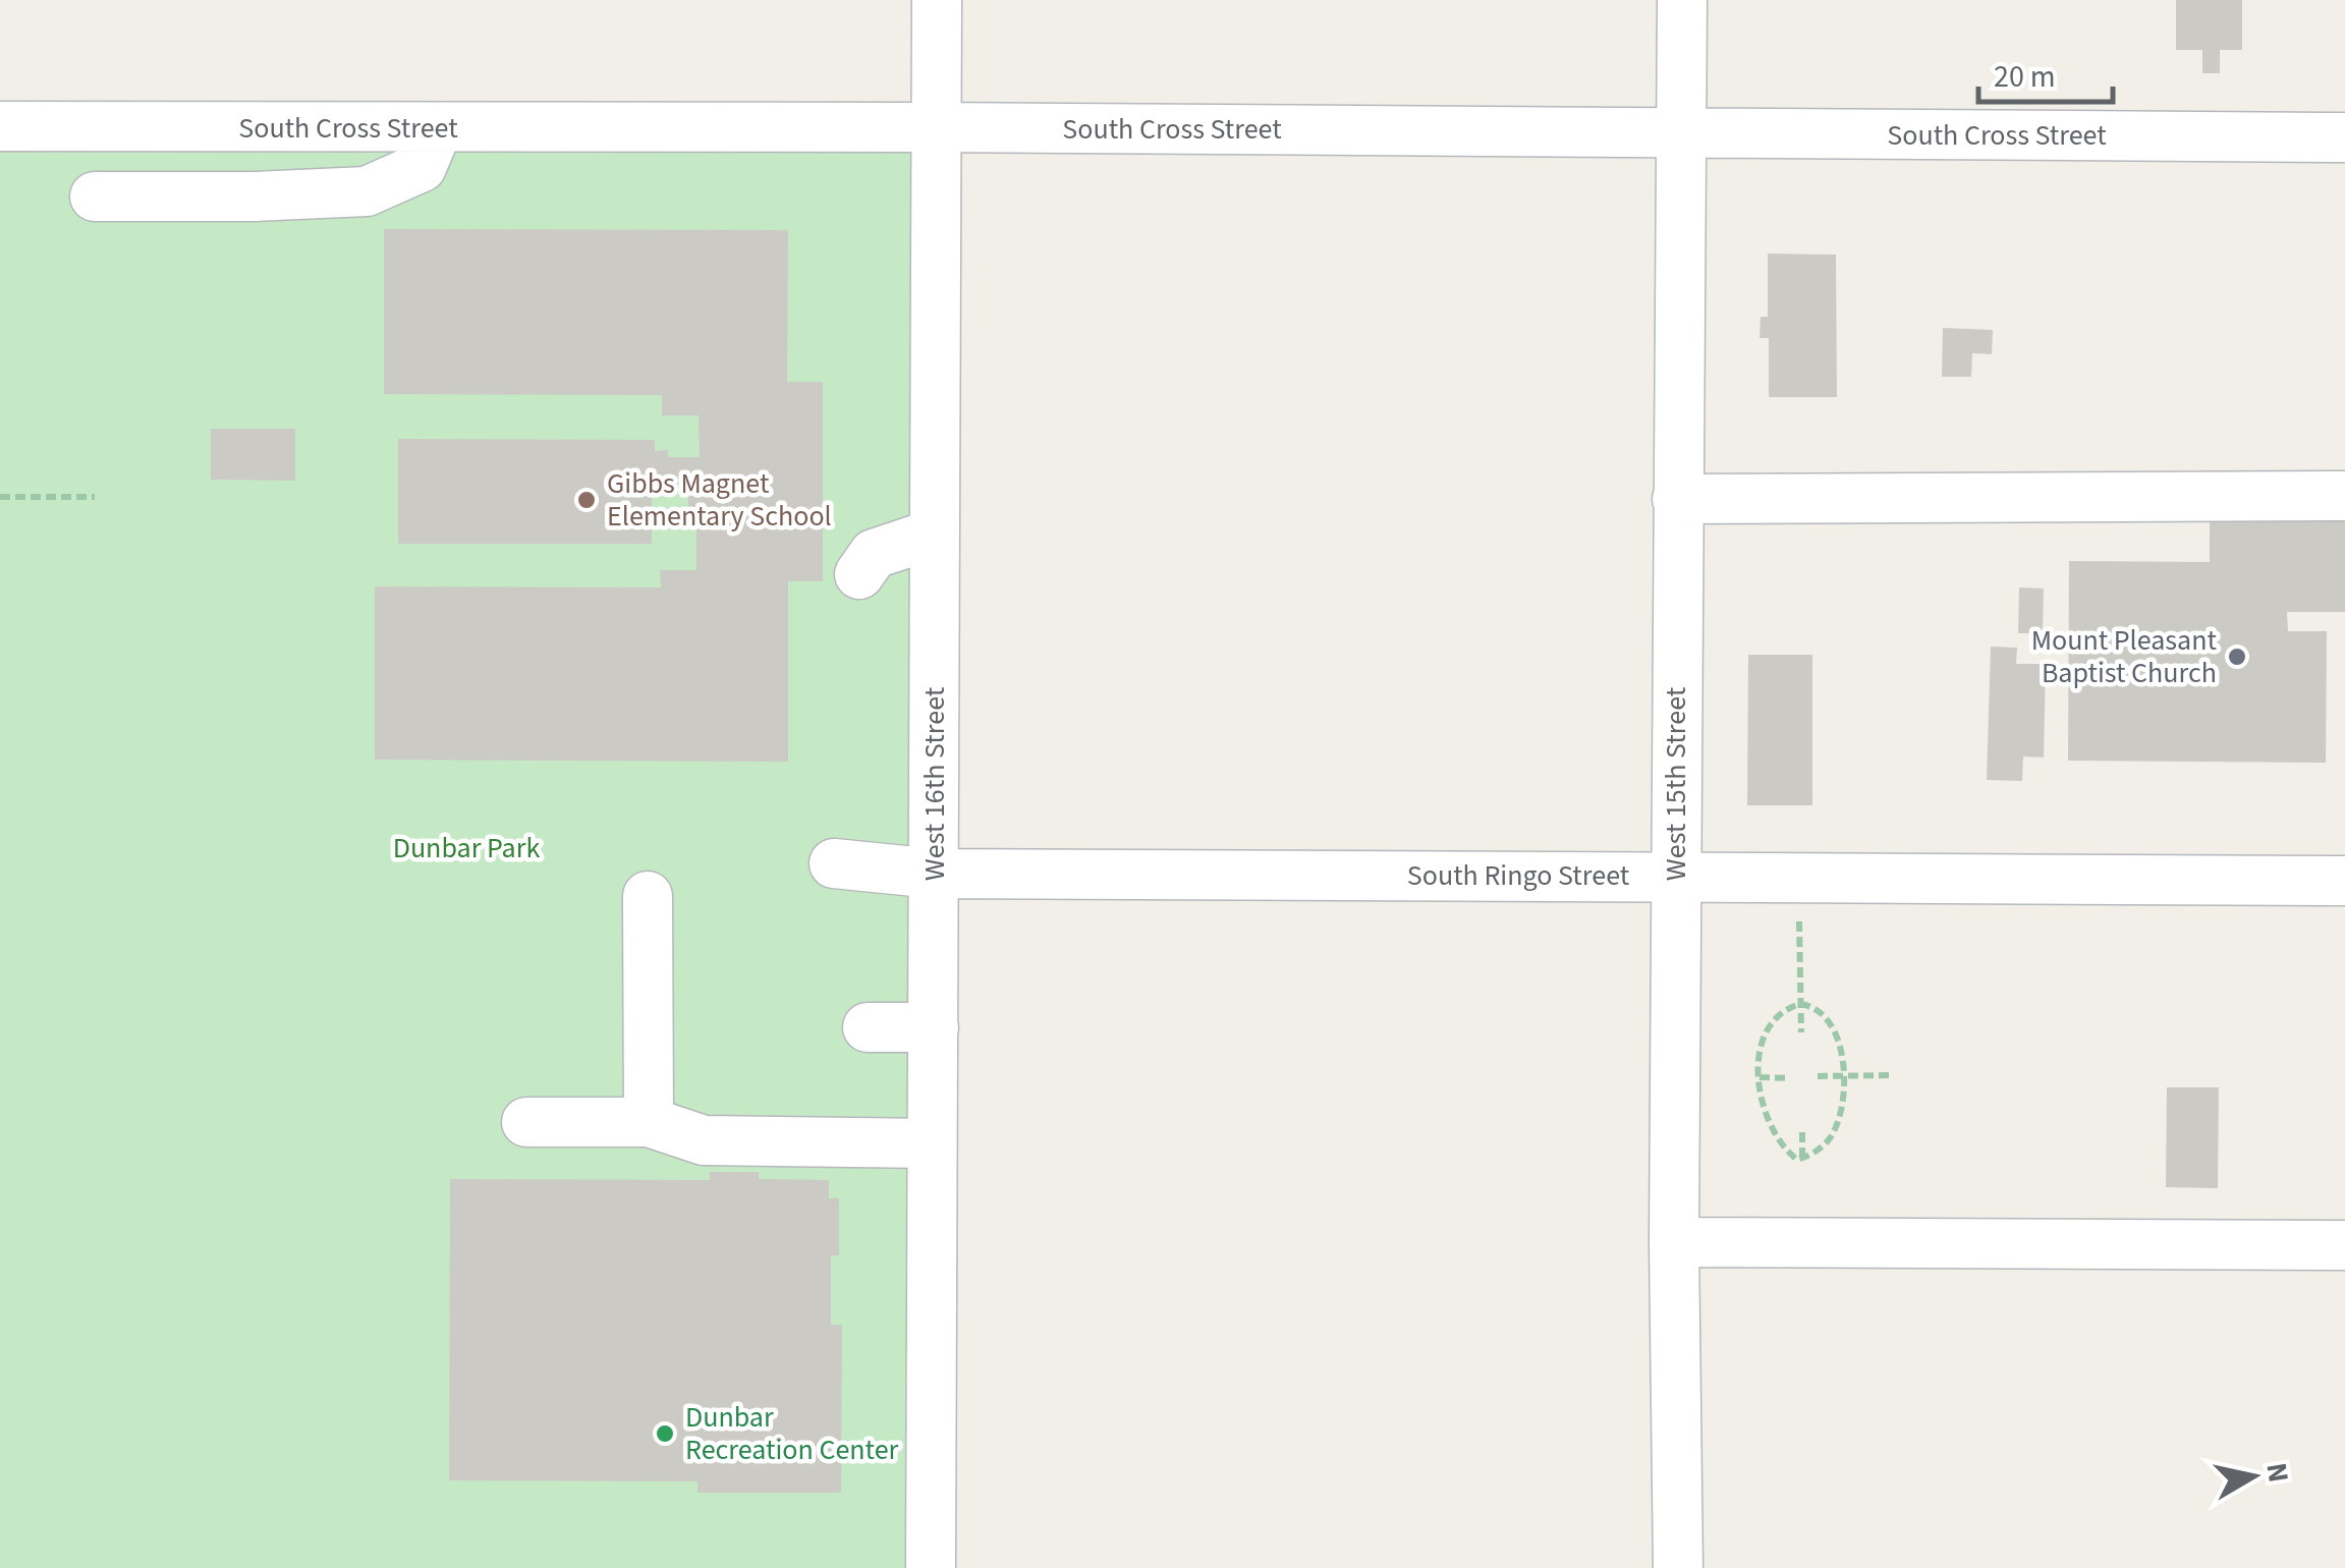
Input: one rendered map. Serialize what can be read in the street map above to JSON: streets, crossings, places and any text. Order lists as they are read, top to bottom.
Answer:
{
  "streets": {
    "street": [
      "South Cross Street",
      "West 16th Street",
      "West 15th Street",
      "South Ringo Street"
    ]
  },
  "crossings": [
    ["South Cross Street", "West 16th Street"],
    ["South Cross Street", "West 15th Street"],
    ["West 16th Street", "South Ringo Street"],
    ["West 15th Street", "South Ringo Street"]
  ],
  "parks": ["Dunbar Park"],
  "places": ["Gibbs Magnet Elementary School", "Mount Pleasant Baptist Church", "Dunbar Recreation Center"],
  "scale_bar": "20 m",
  "north": "right"
}
